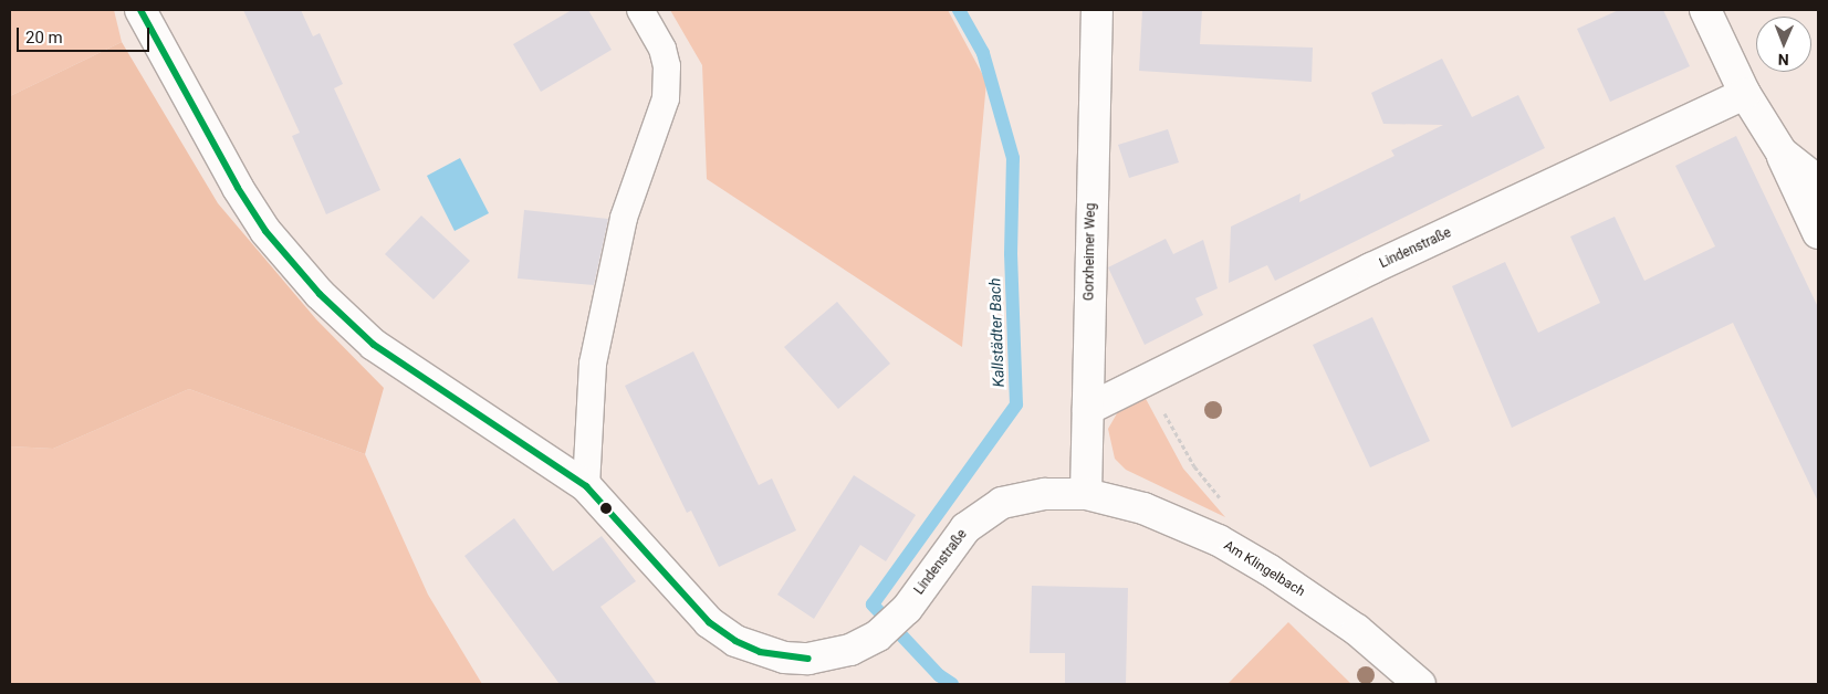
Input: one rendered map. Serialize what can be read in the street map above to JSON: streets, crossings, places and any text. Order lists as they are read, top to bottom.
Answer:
{
  "streets": {
    "main road": ["Lindenstraße", "Gorxheimer Weg", "Am Klingelbach"]
  },
  "crossings": [
    ["Lindenstraße", "Gorxheimer Weg"],
    ["Lindenstraße", "Am Klingelbach"],
    ["Gorxheimer Weg", "Am Klingelbach"]
  ],
  "water": ["Kallstädter Bach"],
  "scale_bar": "20 m",
  "north": "bottom"
}
